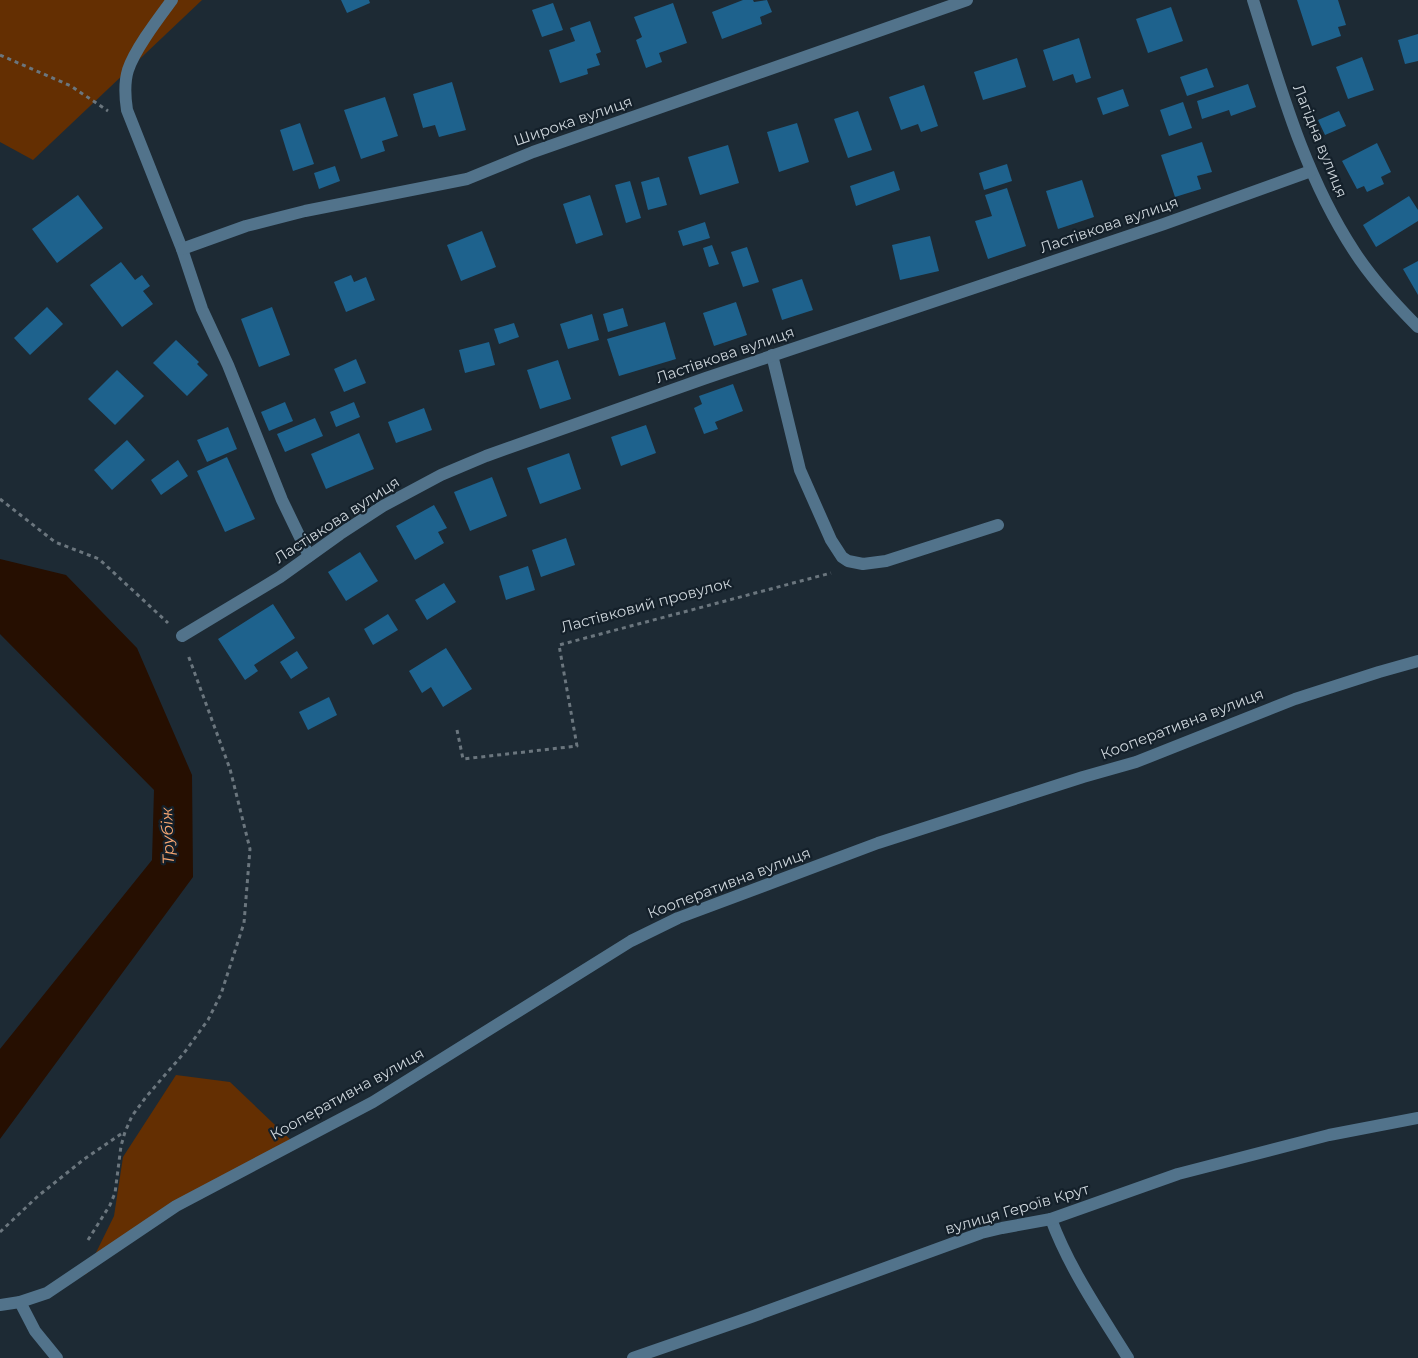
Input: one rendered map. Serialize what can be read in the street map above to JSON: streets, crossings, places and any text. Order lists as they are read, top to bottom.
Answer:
{
  "streets": {
    "street": [
      "Широка вулиця",
      "Лагідна вулиця",
      "Ластівкова вулиця",
      "Кооперативна вулиця",
      "вулиця Героїв Крут"
    ],
    "path": ["Ластівковий провулок"]
  },
  "crossings": [
    ["Лагідна вулиця", "Ластівкова вулиця"]
  ],
  "water": ["Трубіж"]
}
